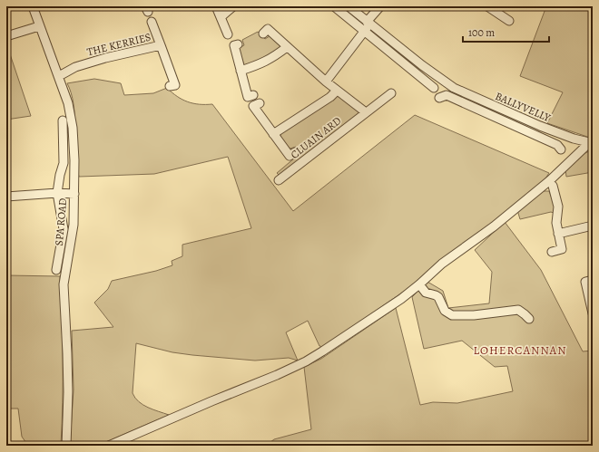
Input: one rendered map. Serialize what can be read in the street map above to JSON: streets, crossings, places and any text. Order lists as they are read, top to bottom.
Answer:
{
  "streets": {
    "street": [
      "THE KERRIES",
      "BALLYVELLY",
      "CLUAIN ARD",
      "SPA ROAD"
    ]
  },
  "crossings": [
    ["THE KERRIES", "SPA ROAD"]
  ],
  "districts": ["LOHERCANNAN"],
  "scale_bar": "100 m"
}
